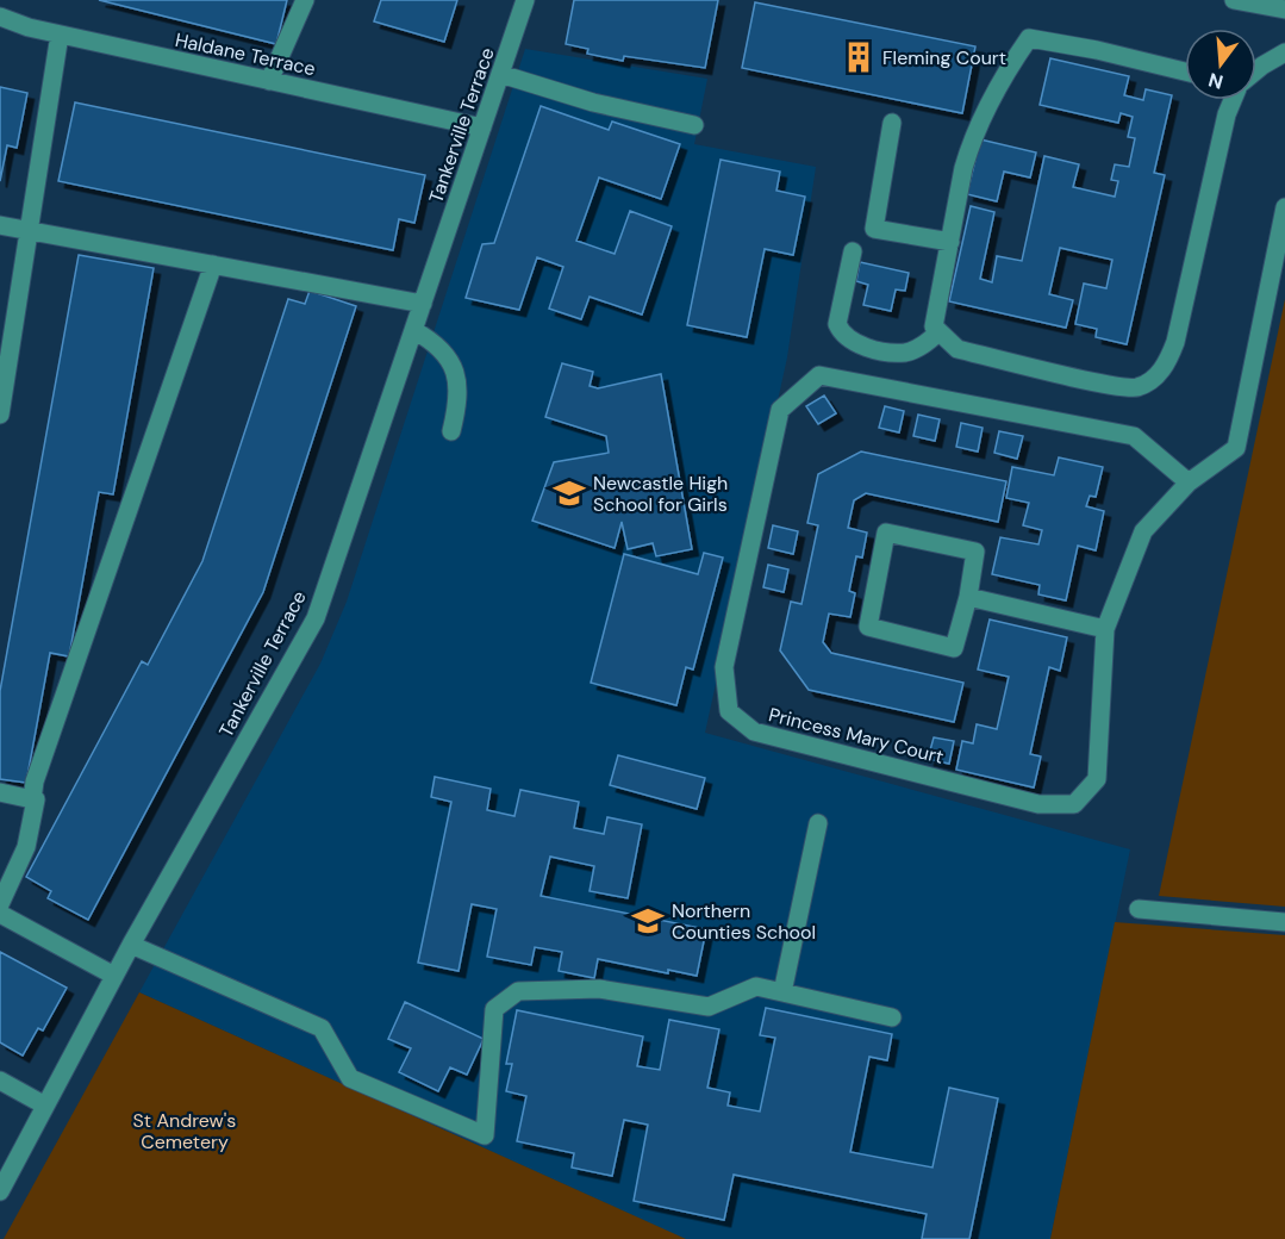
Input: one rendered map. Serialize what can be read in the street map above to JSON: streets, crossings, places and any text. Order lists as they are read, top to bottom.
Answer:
{
  "streets": {
    "street": ["Haldane Terrace", "Tankerville Terrace", "Princess Mary Court"]
  },
  "crossings": [
    ["Haldane Terrace", "Tankerville Terrace"]
  ],
  "parks": ["St Andrew's Cemetery"],
  "places": {
    "building": ["Fleming Court"],
    "school or university": ["Newcastle High School for Girls", "Northern Counties School"]
  },
  "north": "bottom"
}
